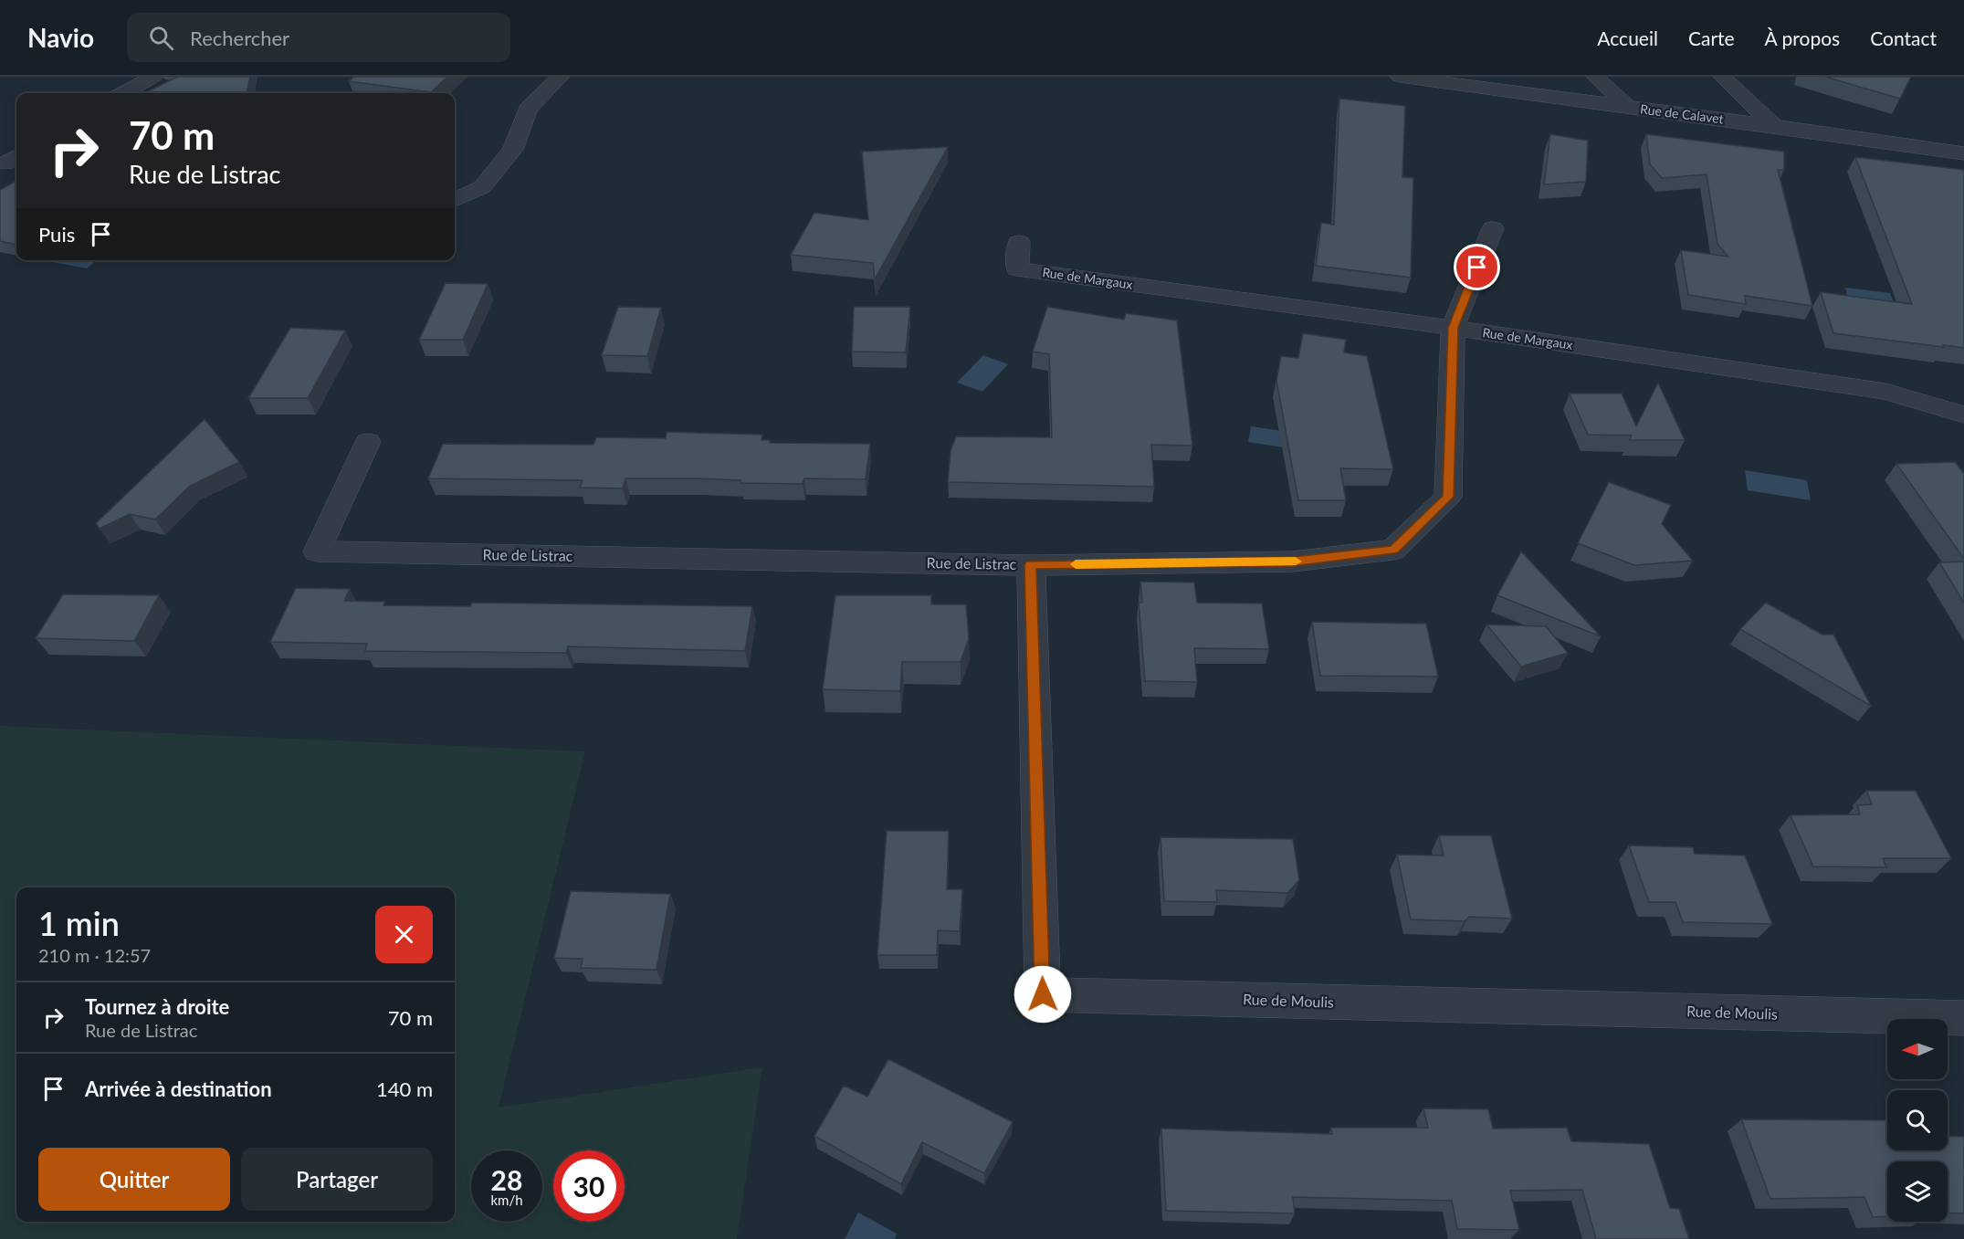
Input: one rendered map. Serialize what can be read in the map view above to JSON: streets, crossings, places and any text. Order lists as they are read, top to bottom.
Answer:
{
  "streets": {
    "street": [
      "Rue de Calavet",
      "Rue de Margaux",
      "Rue de Listrac",
      "Rue de Moulis"
    ]
  },
  "crossings": [
    ["Rue de Margaux", "Rue de Listrac"],
    ["Rue de Listrac", "Rue de Moulis"]
  ],
  "north": "left",
  "page": {
    "header": "Navio",
    "search": "Rechercher",
    "nav": [
      "Accueil",
      "Carte",
      "À propos",
      "Contact"
    ],
    "turn": ["70 m", "Rue de Listrac"],
    "then": "Puis",
    "heading": ["1 min", "210 m · 12:57"],
    "list": [
      {
        "name": "Tournez à droite",
        "note": "Rue de Listrac",
        "value": "70 m"
      },
      {
        "name": "Arrivée à destination",
        "value": "140 m"
      }
    ],
    "buttons": ["Quitter", "Partager"],
    "speed": "28 km/h",
    "limit": "30"
  }
}
